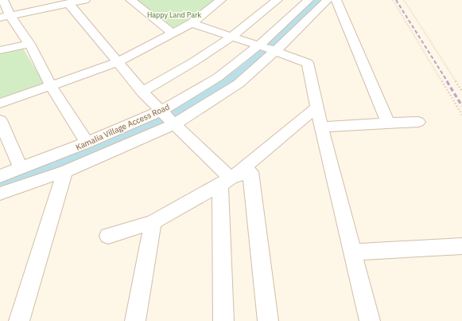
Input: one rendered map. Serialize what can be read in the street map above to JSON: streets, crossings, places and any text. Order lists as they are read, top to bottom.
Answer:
{
  "streets": {
    "street": ["Kamalia Village Access Road"]
  },
  "parks": ["Happy Land Park"]
}
